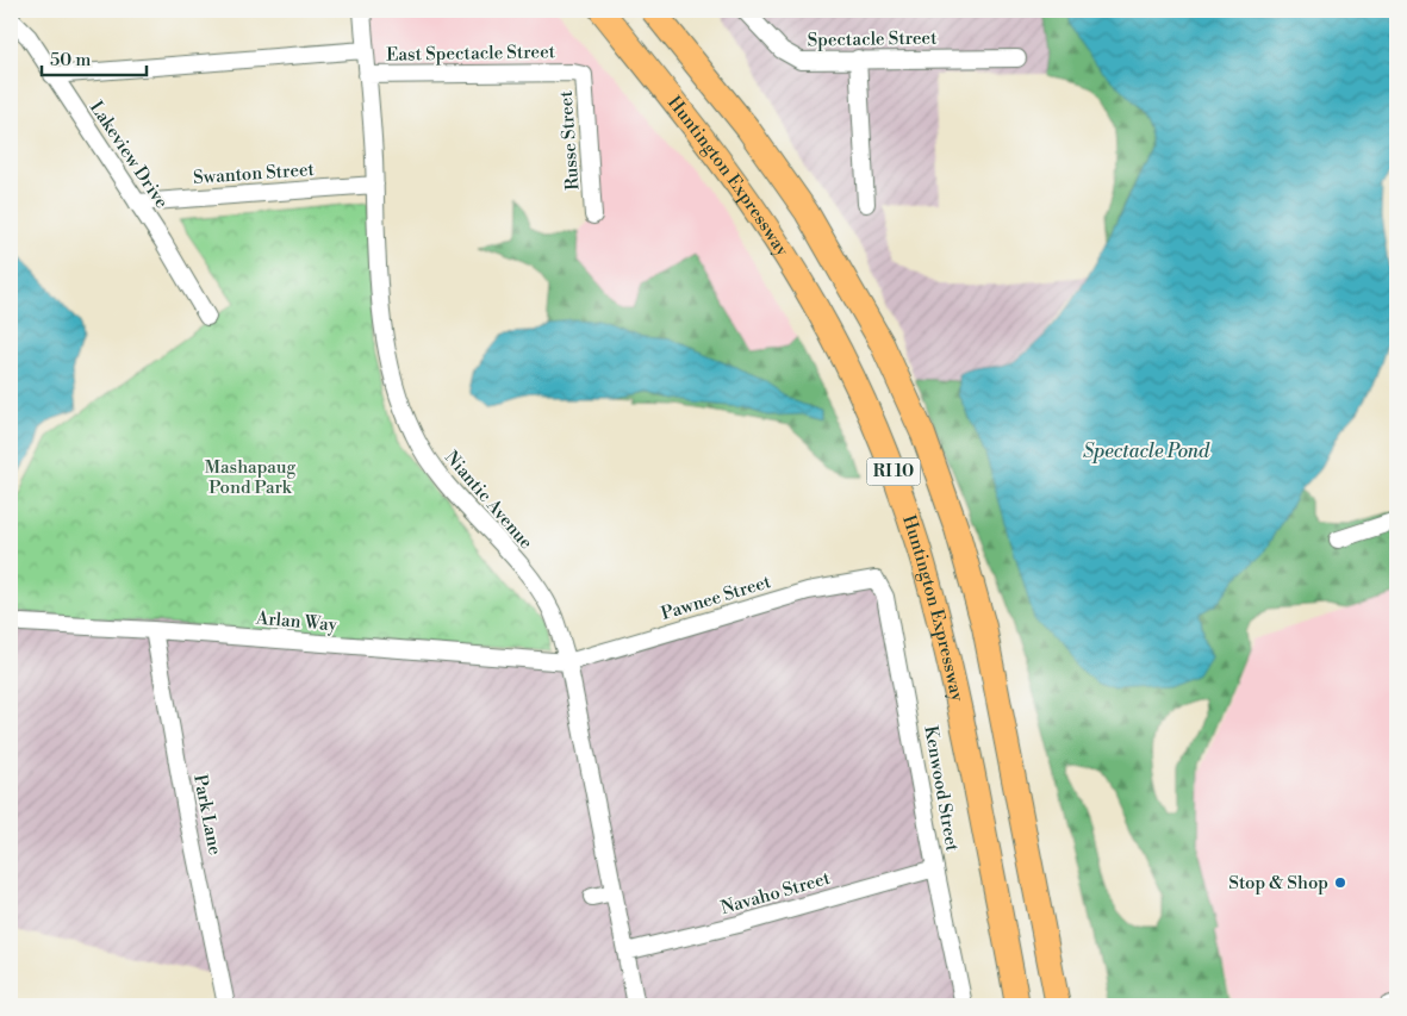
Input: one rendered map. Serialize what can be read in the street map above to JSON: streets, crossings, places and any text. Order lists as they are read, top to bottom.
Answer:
{
  "streets": {
    "highway": ["Huntington Expressway", "RI 10"],
    "street": [
      "Spectacle Street",
      "East Spectacle Street",
      "Russe Street",
      "Lakeview Drive",
      "Swanton Street",
      "Niantic Avenue",
      "Pawnee Street",
      "Arlan Way",
      "Kenwood Street",
      "Park Lane",
      "Navaho Street"
    ]
  },
  "crossings": [
    ["East Spectacle Street", "Russe Street"],
    ["East Spectacle Street", "Niantic Avenue"],
    ["Lakeview Drive", "Swanton Street"],
    ["Swanton Street", "Niantic Avenue"],
    ["Niantic Avenue", "Pawnee Street"],
    ["Niantic Avenue", "Arlan Way"],
    ["Niantic Avenue", "Navaho Street"],
    ["Pawnee Street", "Arlan Way"],
    ["Pawnee Street", "Kenwood Street"],
    ["Arlan Way", "Park Lane"],
    ["Kenwood Street", "Navaho Street"]
  ],
  "water": ["Spectacle Pond"],
  "parks": ["Mashapaug Pond Park"],
  "places": ["Stop & Shop"],
  "scale_bar": "50 m"
}
